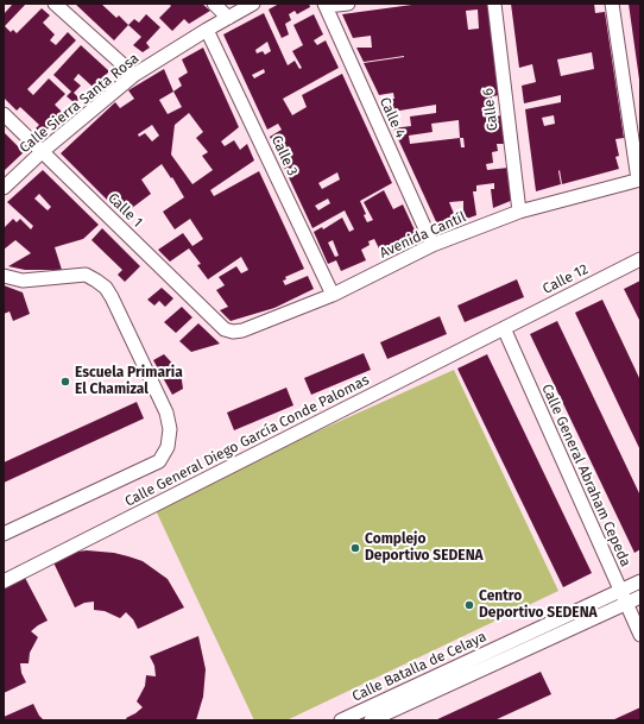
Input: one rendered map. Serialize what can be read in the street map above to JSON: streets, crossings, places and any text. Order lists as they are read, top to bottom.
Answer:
{
  "streets": {
    "street": [
      "Calle Sierra Santa Rosa",
      "Calle 6",
      "Calle 4",
      "Calle 3",
      "Calle 1",
      "Avenida Cantíl",
      "Calle 12",
      "Calle General Diego García Conde Palomas",
      "Calle General Abraham Cepeda",
      "Calle Batalla de Celaya"
    ]
  },
  "crossings": [
    ["Calle Sierra Santa Rosa", "Calle 3"],
    ["Calle Sierra Santa Rosa", "Calle 1"],
    ["Calle 6", "Avenida Cantíl"],
    ["Calle 4", "Avenida Cantíl"],
    ["Calle 3", "Avenida Cantíl"],
    ["Calle 1", "Avenida Cantíl"],
    ["Calle 12", "Calle General Diego García Conde Palomas"],
    ["Calle 12", "Calle General Abraham Cepeda"],
    ["Calle General Diego García Conde Palomas", "Calle General Abraham Cepeda"],
    ["Calle General Abraham Cepeda", "Calle Batalla de Celaya"]
  ],
  "places": ["Escuela Primaria El Chamizal", "Complejo Deportivo SEDENA", "Centro Deportivo SEDENA"]
}
